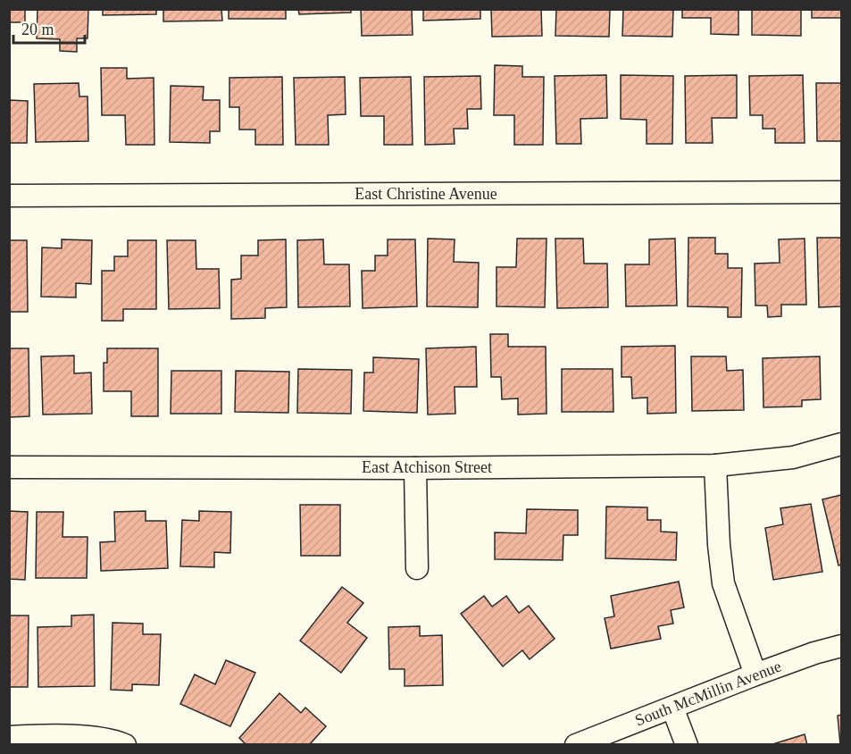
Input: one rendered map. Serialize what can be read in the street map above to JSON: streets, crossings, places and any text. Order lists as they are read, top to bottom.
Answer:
{
  "streets": {
    "street": ["East Christine Avenue", "East Atchison Street", "South McMillin Avenue"]
  },
  "scale_bar": "20 m"
}
